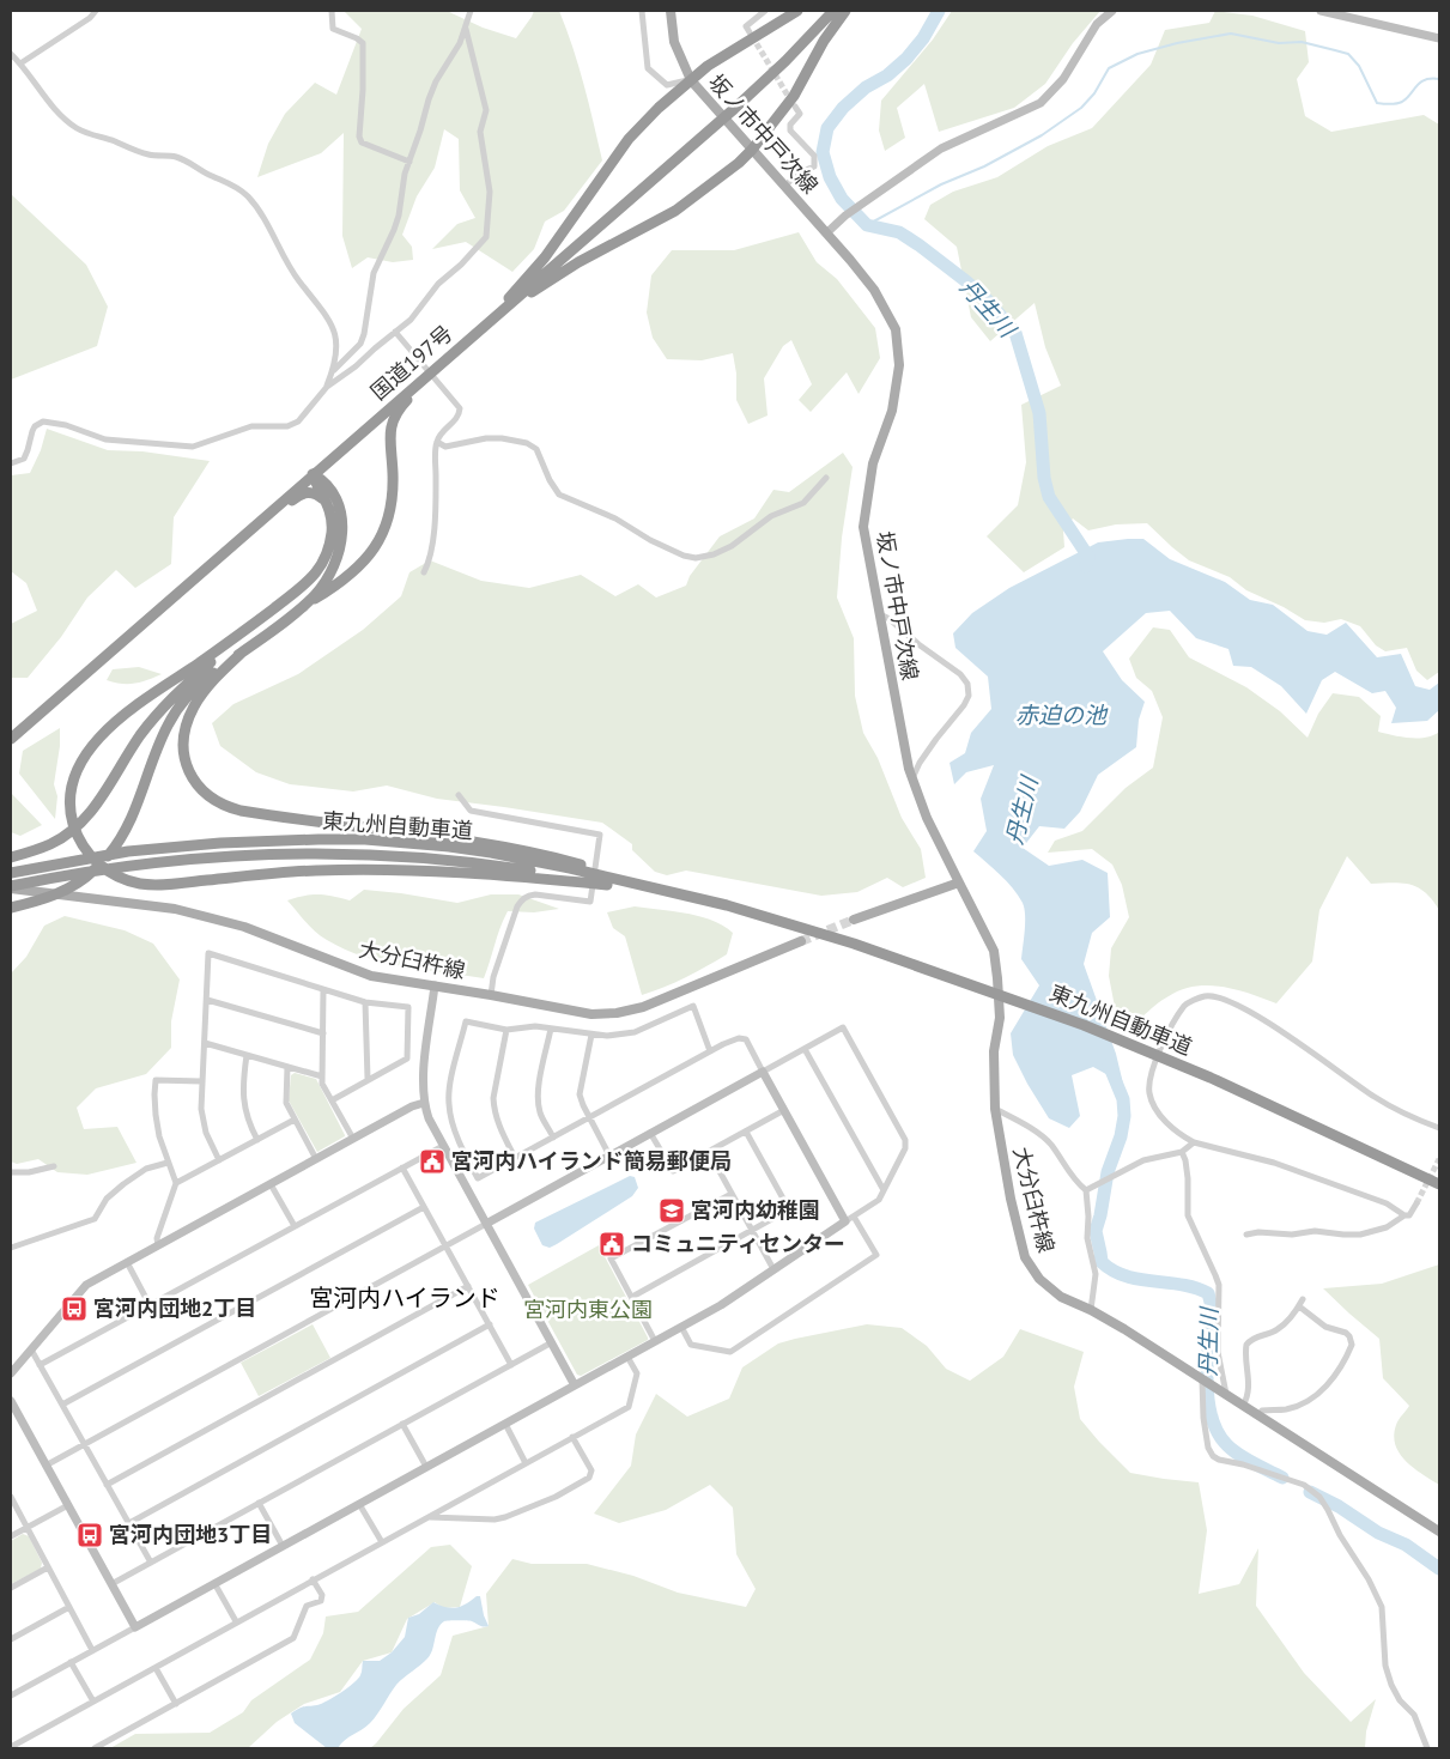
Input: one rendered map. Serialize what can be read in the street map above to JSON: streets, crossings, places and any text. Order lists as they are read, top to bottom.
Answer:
{
  "streets": {
    "highway": ["国道197号", "東九州自動車道"],
    "main road": ["坂ノ市中戸次線", "大分臼杵線"]
  },
  "crossings": [
    ["坂ノ市中戸次線", "大分臼杵線"],
    ["東九州自動車道", "大分臼杵線"]
  ],
  "districts": ["宮河内ハイランド"],
  "water": ["丹生川", "赤迫の池"],
  "parks": ["宮河内東公園"],
  "places": {
    "public building": ["宮河内ハイランド簡易郵便局", "コミュニティセンター"],
    "school or university": ["宮河内幼稚園"],
    "bus stop": ["宮河内団地2丁目", "宮河内団地3丁目"]
  }
}
